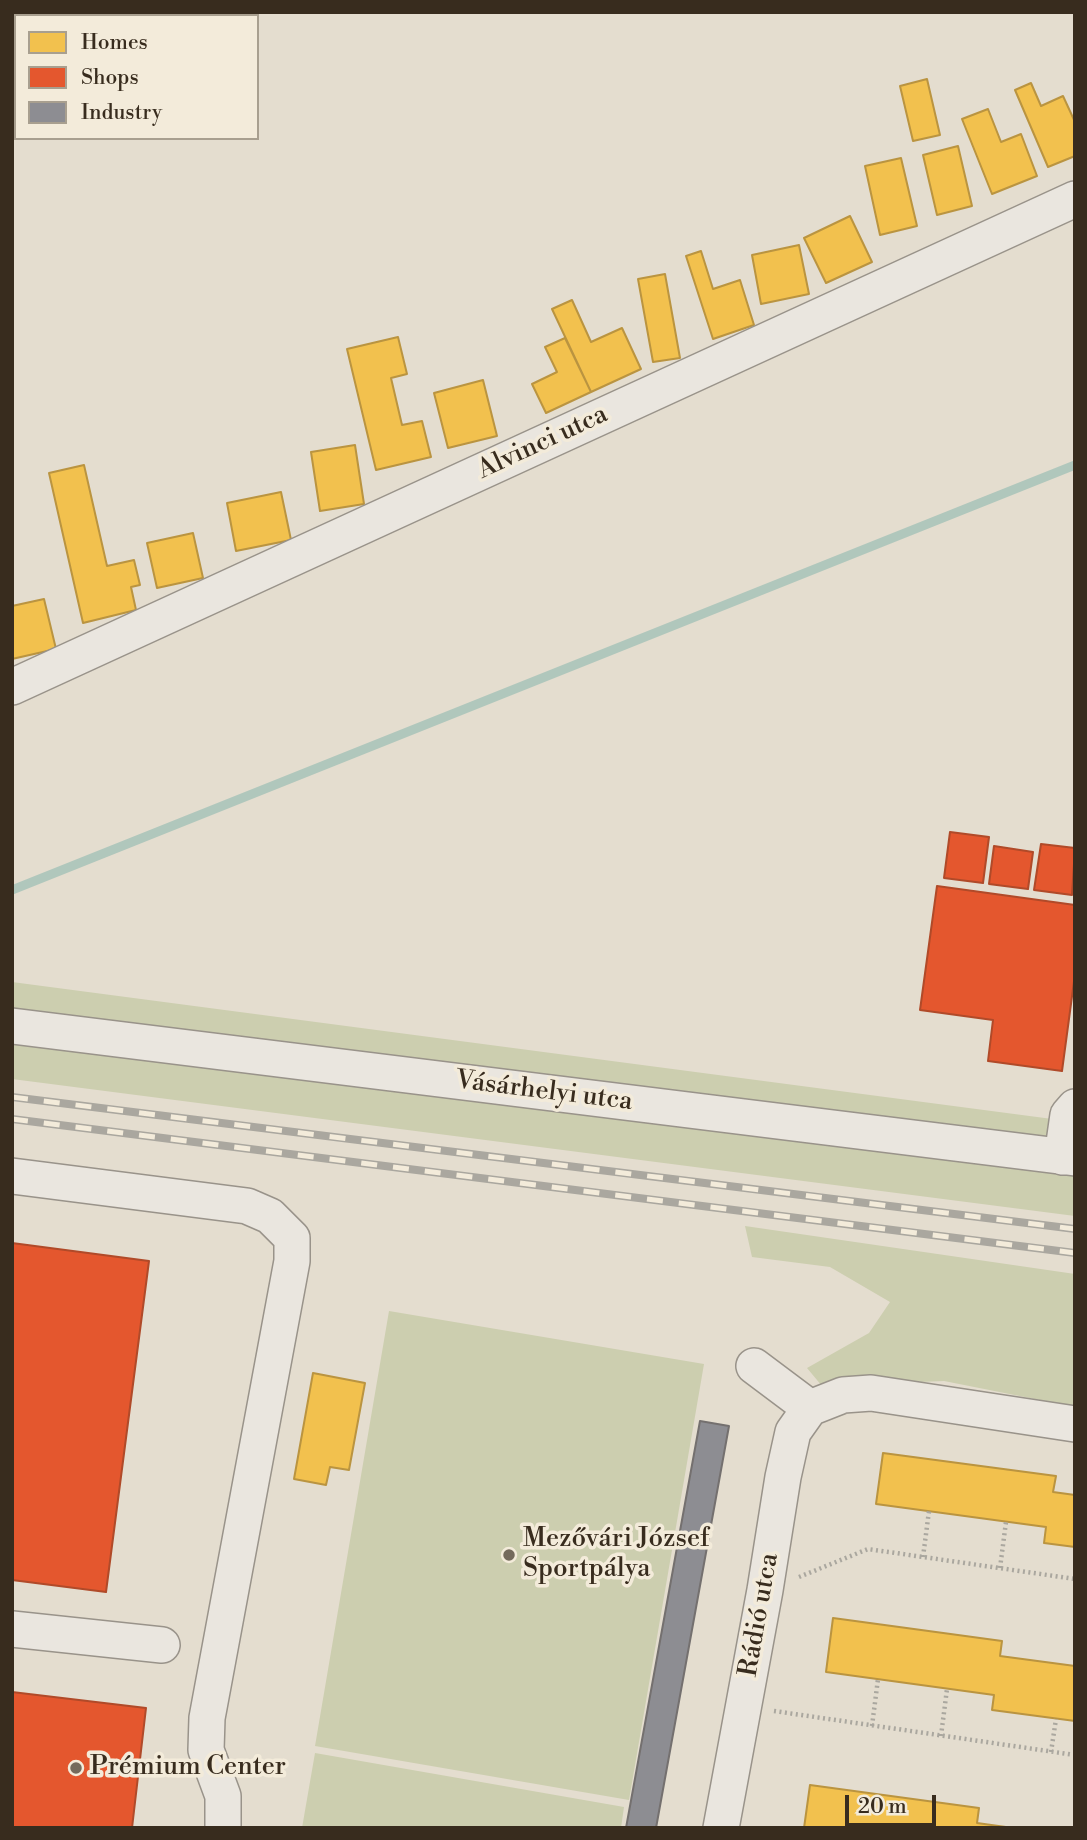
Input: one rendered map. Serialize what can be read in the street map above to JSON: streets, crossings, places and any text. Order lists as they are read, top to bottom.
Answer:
{
  "streets": {
    "street": ["Alvinci utca", "Vásárhelyi utca", "Rádió utca"]
  },
  "places": ["Mezővári József Sportpálya", "Prémium Center"],
  "legend": ["Homes", "Shops", "Industry"],
  "scale_bar": "20 m"
}
